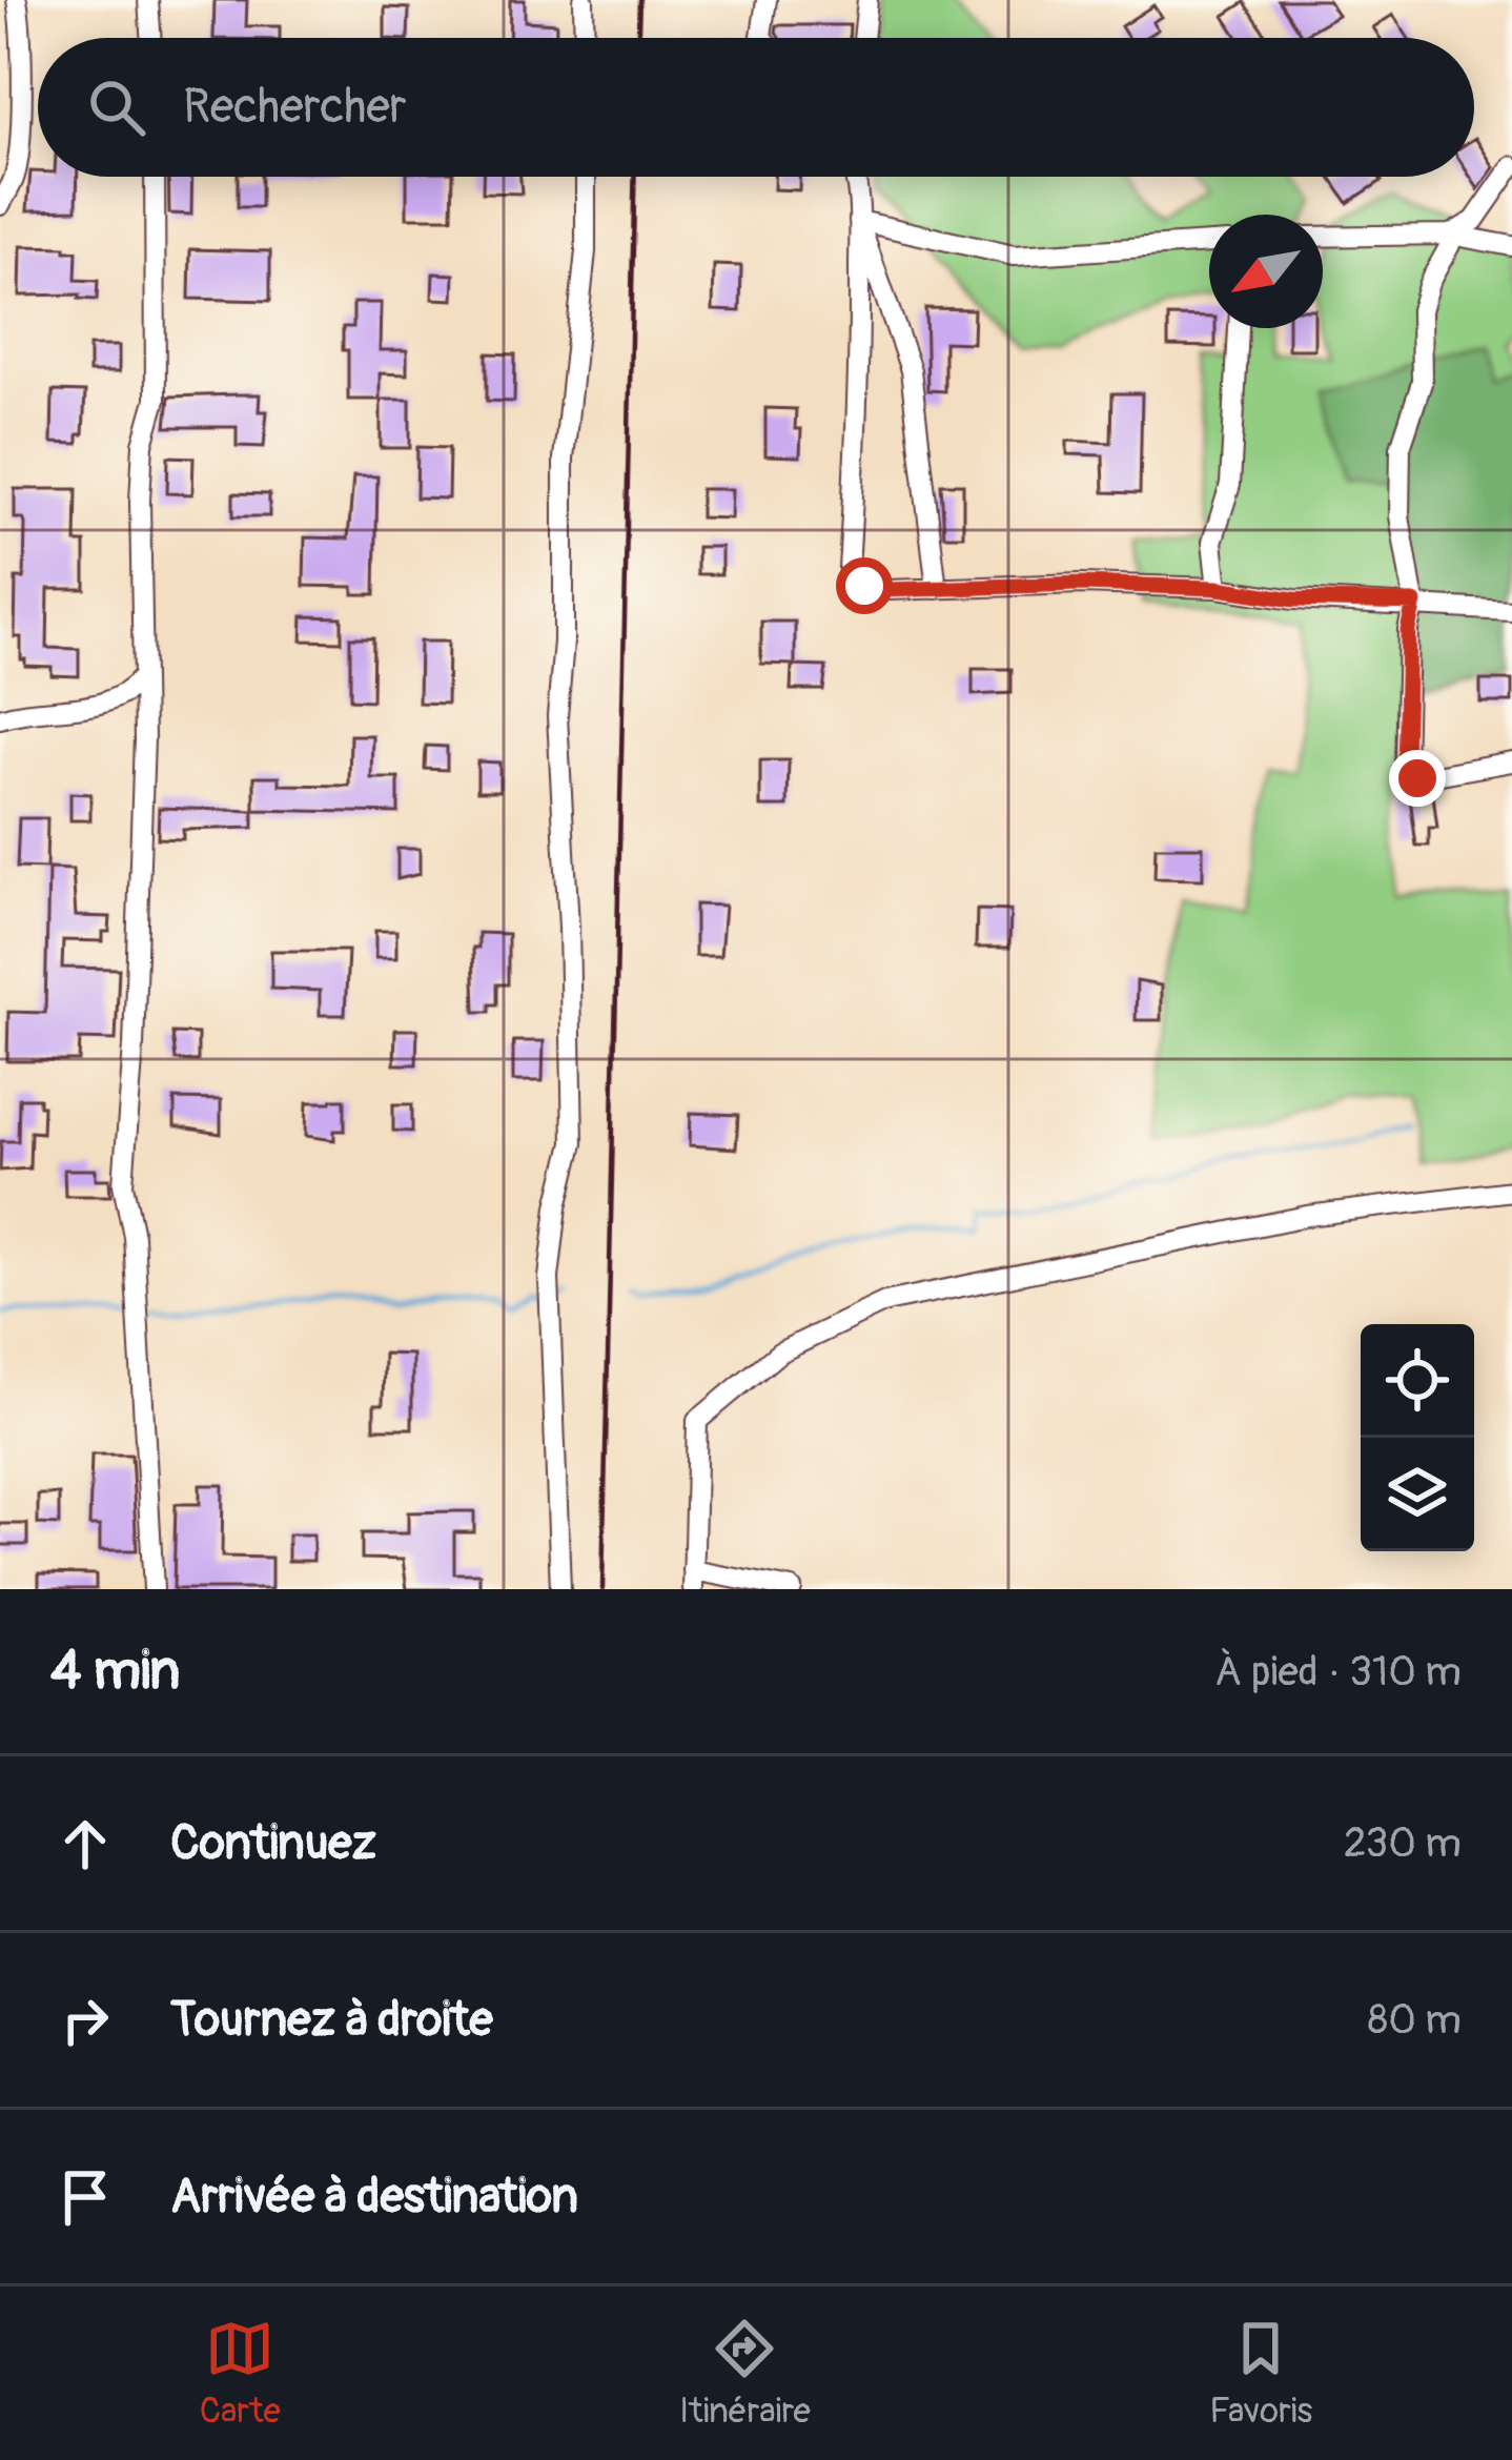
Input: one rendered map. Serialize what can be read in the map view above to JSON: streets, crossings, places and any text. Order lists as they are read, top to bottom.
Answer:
{
  "north": "bottom left",
  "page": {
    "search": "Rechercher",
    "heading": ["4 min", "À pied · 310 m"],
    "list": [
      ["Continuez", "230 m"],
      ["Tournez à droite", "80 m"],
      "Arrivée à destination"
    ],
    "nav": ["Carte", "Itinéraire", "Favoris"]
  }
}
